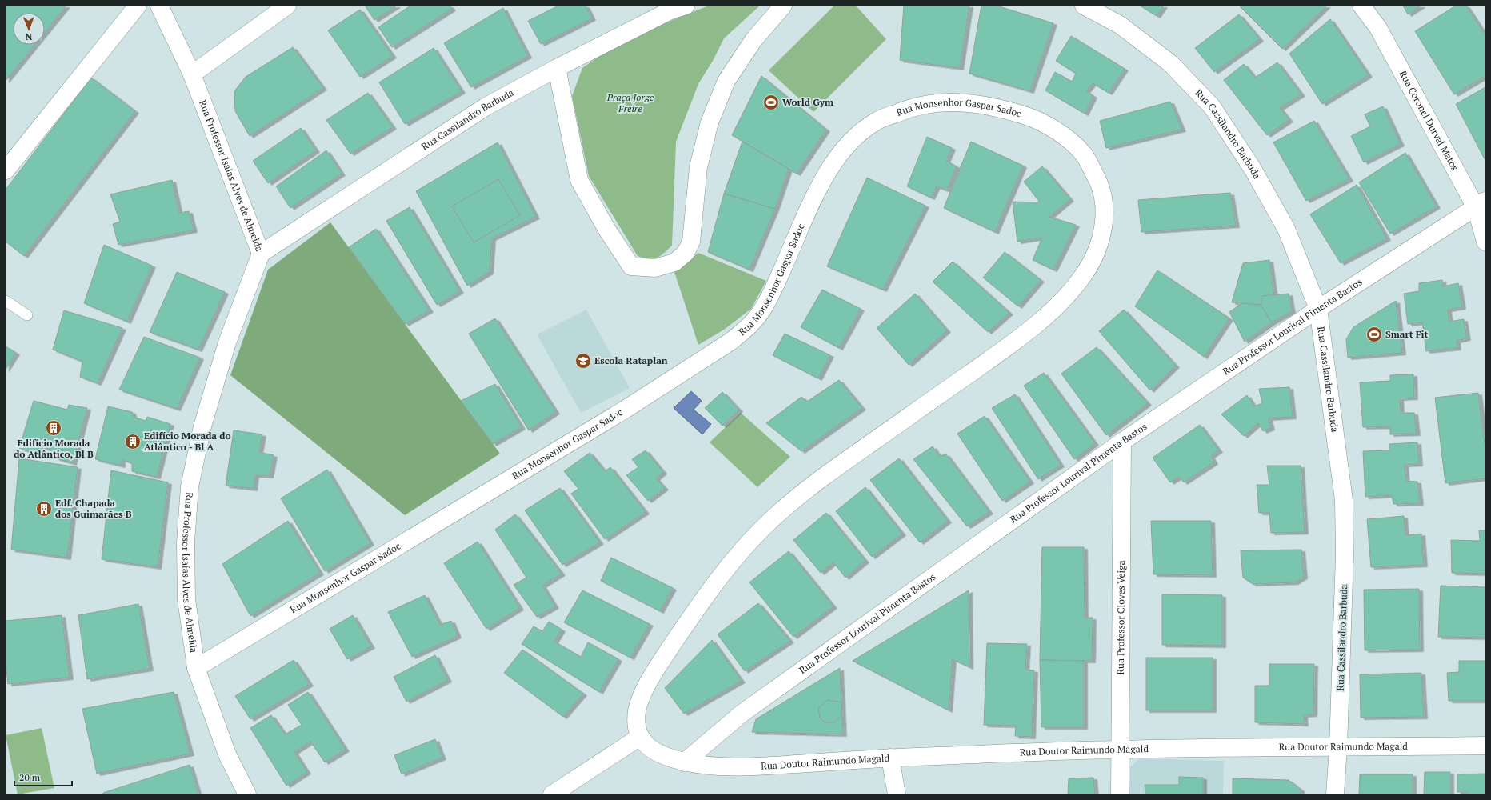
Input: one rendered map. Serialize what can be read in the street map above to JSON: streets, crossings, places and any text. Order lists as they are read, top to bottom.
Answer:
{
  "streets": {
    "street": [
      "Rua Monsenhor Gaspar Sadoc",
      "Rua Cassilandro Barbuda",
      "Rua Coronel Durval Matos",
      "Rua Professor Isaías Alves de Almeida",
      "Rua Professor Lourival Pimenta Bastos",
      "Rua Professor Cloves Veiga",
      "Rua Doutor Raimundo Magald"
    ]
  },
  "crossings": [
    ["Rua Monsenhor Gaspar Sadoc", "Rua Professor Isaías Alves de Almeida"],
    ["Rua Monsenhor Gaspar Sadoc", "Rua Professor Lourival Pimenta Bastos"],
    ["Rua Monsenhor Gaspar Sadoc", "Rua Doutor Raimundo Magald"],
    ["Rua Cassilandro Barbuda", "Rua Professor Isaías Alves de Almeida"],
    ["Rua Cassilandro Barbuda", "Rua Professor Lourival Pimenta Bastos"],
    ["Rua Cassilandro Barbuda", "Rua Doutor Raimundo Magald"],
    ["Rua Coronel Durval Matos", "Rua Professor Lourival Pimenta Bastos"],
    ["Rua Professor Lourival Pimenta Bastos", "Rua Professor Cloves Veiga"],
    ["Rua Professor Lourival Pimenta Bastos", "Rua Doutor Raimundo Magald"],
    ["Rua Professor Cloves Veiga", "Rua Doutor Raimundo Magald"]
  ],
  "parks": ["Praça Jorge Freire"],
  "places": {
    "sports": ["World Gym", "Smart Fit"],
    "school or university": ["Escola Rataplan"],
    "building": ["Edifício Morada do Atlântico, Bl B", "Edifício Morada do Atlântico - Bl A", "Edf. Chapada dos Guimarães B"]
  },
  "scale_bar": "20 m",
  "north": "bottom"
}
